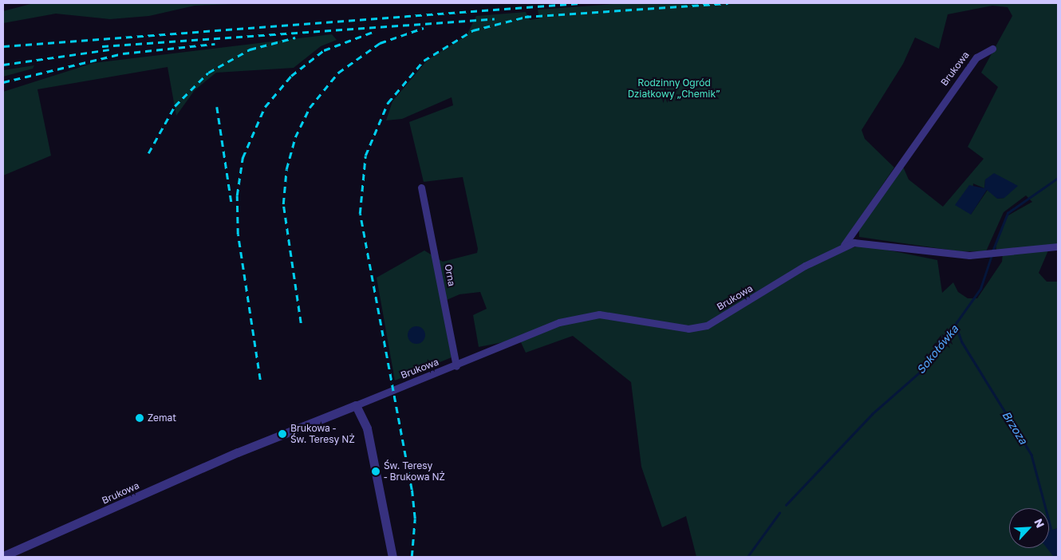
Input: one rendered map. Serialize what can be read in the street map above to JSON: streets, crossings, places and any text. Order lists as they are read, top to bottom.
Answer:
{
  "streets": {
    "street": ["Brukowa", "Orna"]
  },
  "crossings": [
    ["Brukowa", "Orna"]
  ],
  "water": ["Sokołówka", "Brzoza"],
  "parks": ["Rodzinny Ogród Działkowy „Chemik”"],
  "places": ["Zemat", "Brukowa - Św. Teresy NŻ", "Św. Teresy - Brukowa NŻ"],
  "north": "top right"
}
